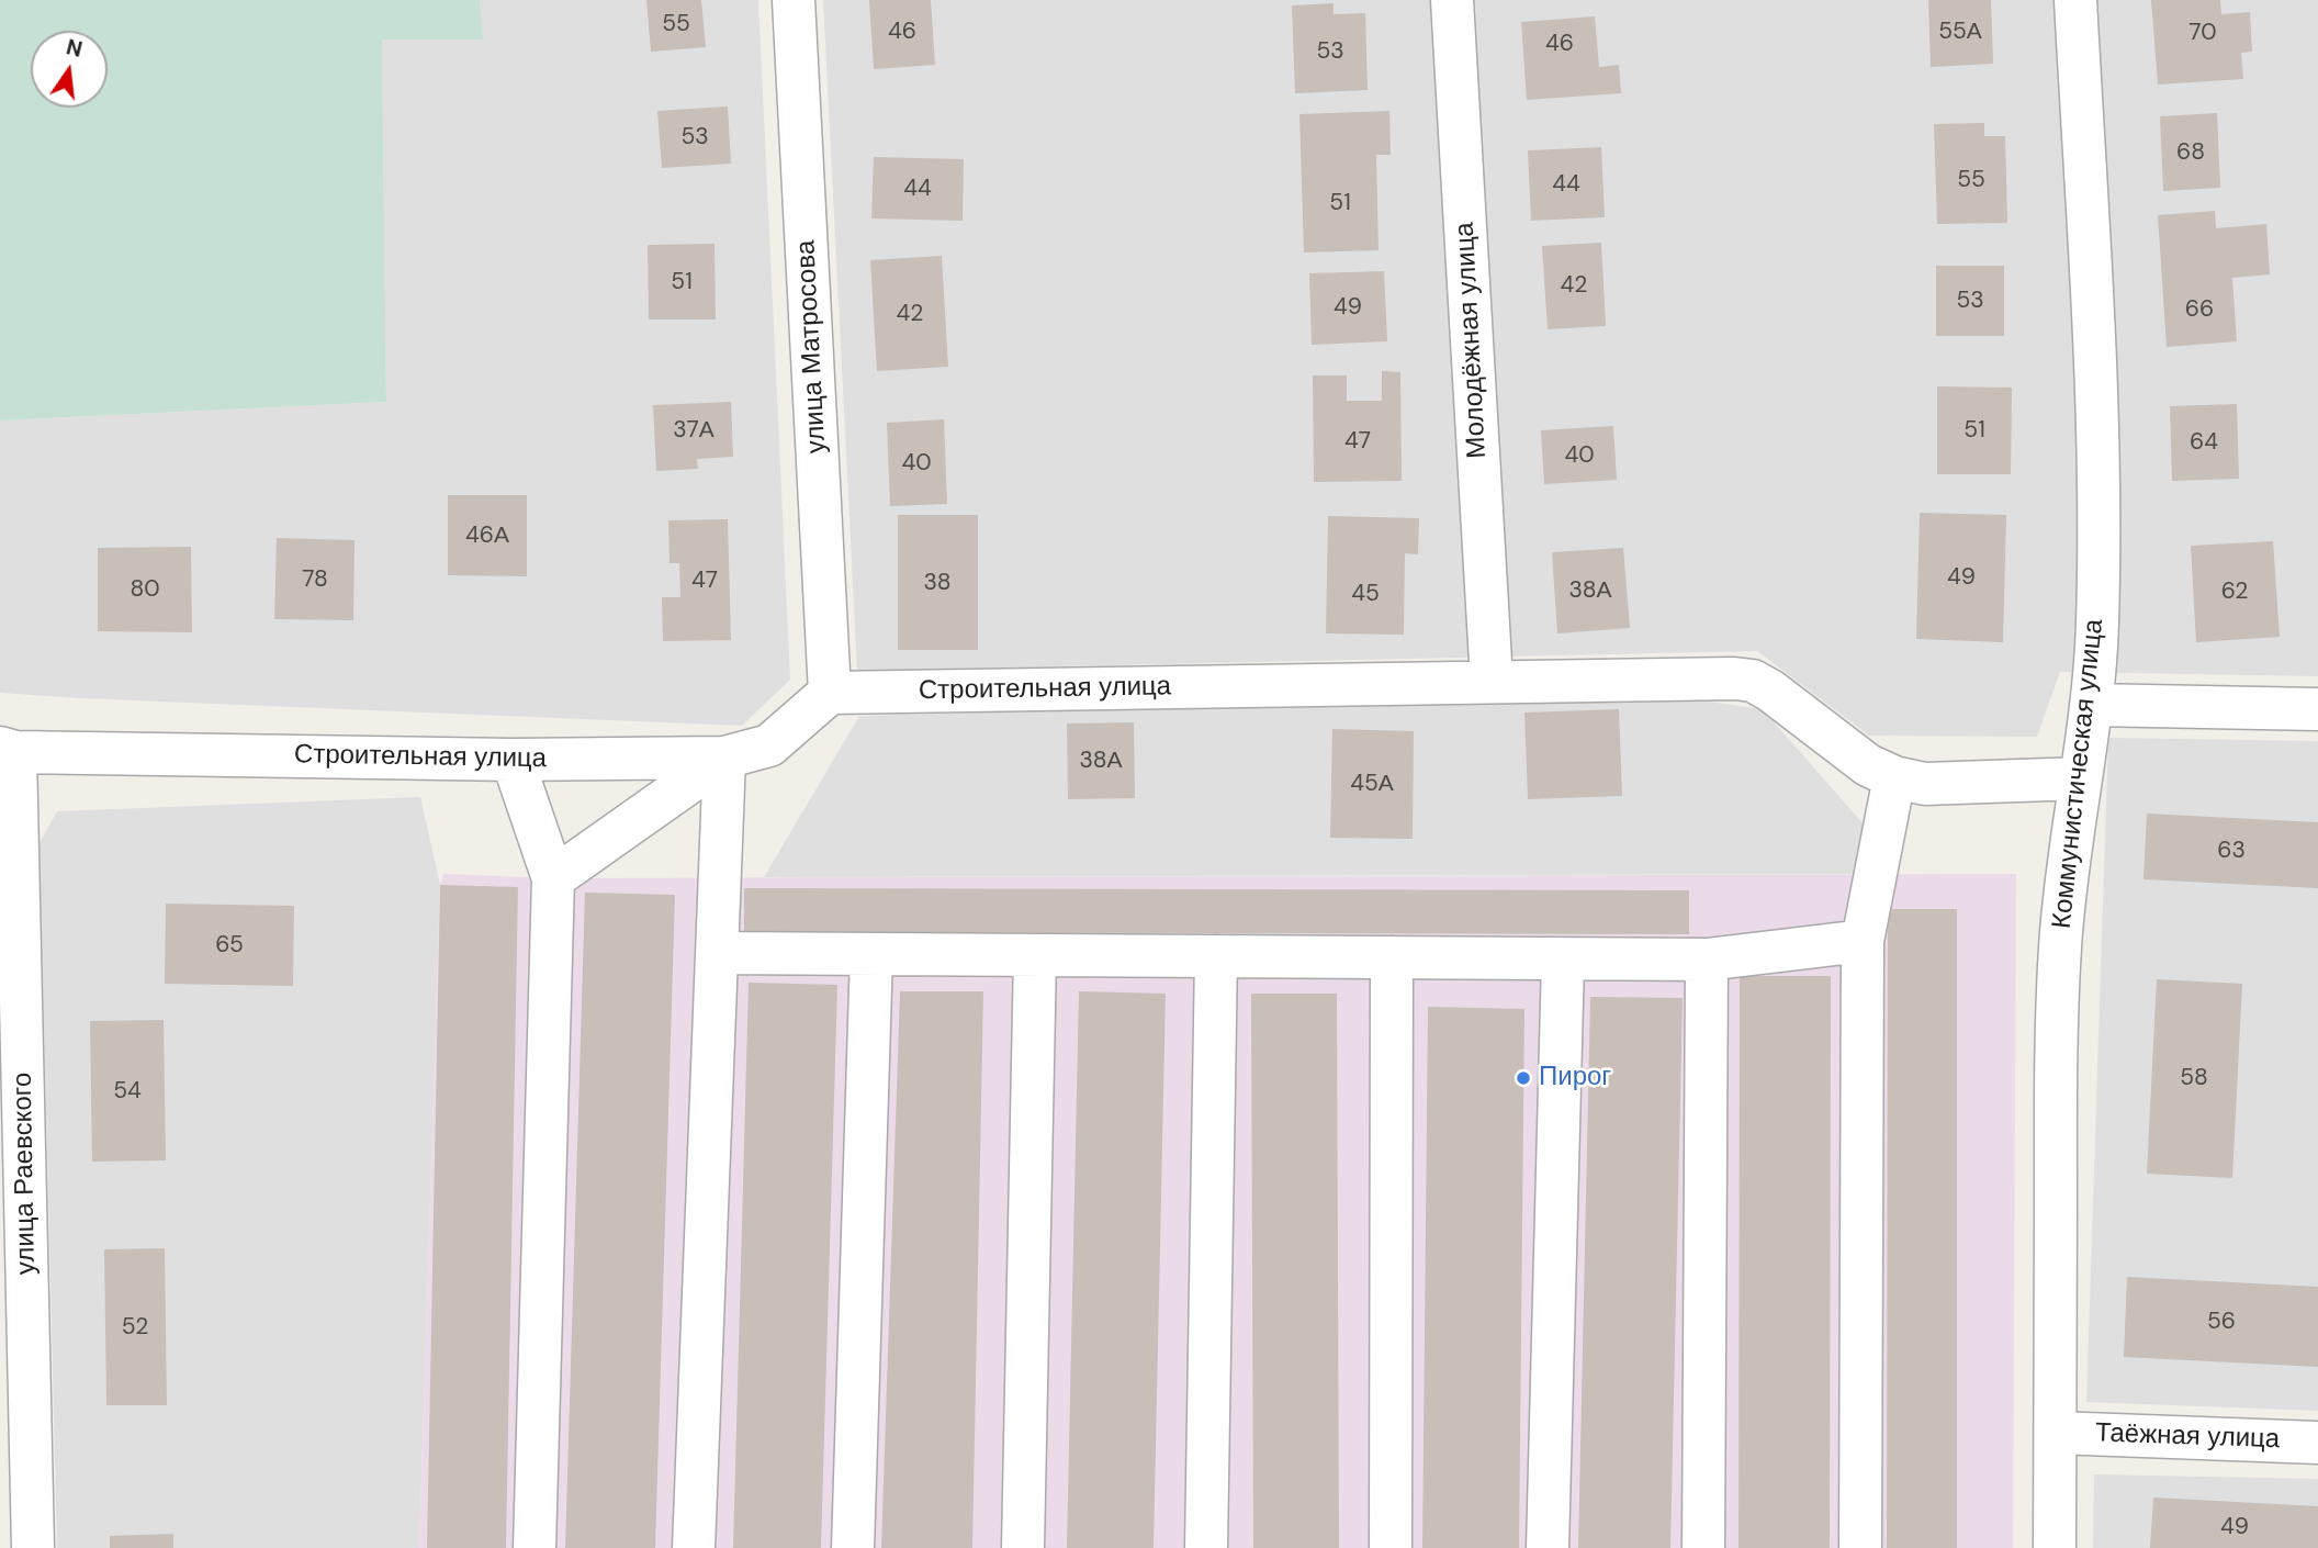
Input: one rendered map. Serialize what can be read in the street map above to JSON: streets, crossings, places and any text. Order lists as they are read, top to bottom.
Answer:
{
  "streets": {
    "street": [
      "Молодёжная улица",
      "улица Матросова",
      "Строительная улица",
      "Коммунистическая улица",
      "улица Раевского",
      "Таёжная улица"
    ]
  },
  "crossings": [
    ["Молодёжная улица", "Строительная улица"],
    ["улица Матросова", "Строительная улица"],
    ["Строительная улица", "Коммунистическая улица"],
    ["Строительная улица", "улица Раевского"],
    ["Коммунистическая улица", "Таёжная улица"]
  ],
  "places": ["Пирог"],
  "house_numbers": [
    "55",
    "46",
    "55А",
    "70",
    "46",
    "53",
    "53",
    "68",
    "55",
    "44",
    "44",
    "51",
    "51",
    "42",
    "53",
    "49",
    "66",
    "42",
    "37А",
    "51",
    "47",
    "64",
    "40",
    "40",
    "46А",
    "49",
    "78",
    "47",
    "38",
    "80",
    "38А",
    "62",
    "45",
    "38А",
    "45А",
    "63",
    "65",
    "58",
    "54",
    "56",
    "52",
    "49"
  ],
  "north": "top"
}
